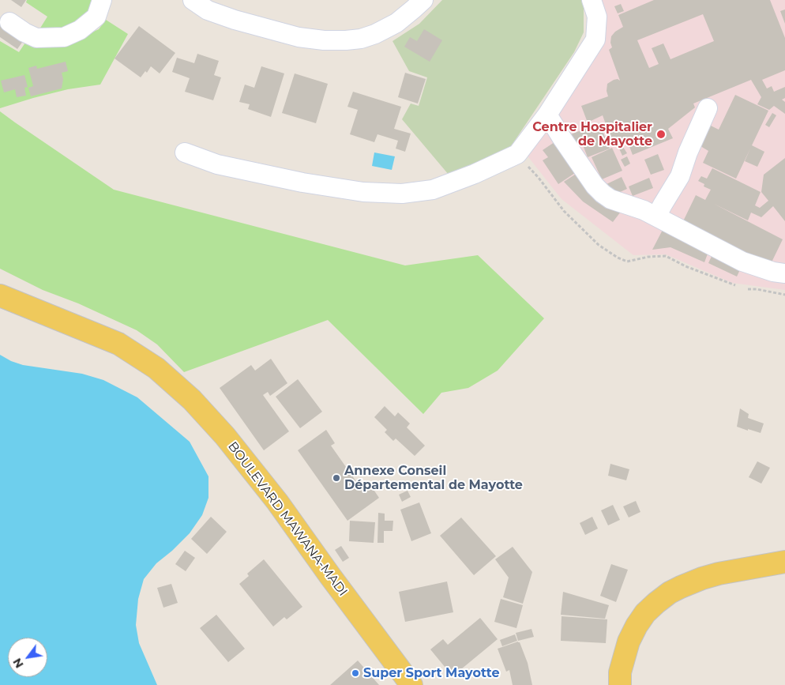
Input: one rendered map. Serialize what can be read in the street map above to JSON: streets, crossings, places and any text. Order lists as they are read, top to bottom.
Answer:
{
  "streets": {
    "main road": ["BOULEVARD MAWANA-MADI"]
  },
  "places": ["Centre Hospitalier de Mayotte", "Annexe Conseil Départemental de Mayotte", "Super Sport Mayotte"],
  "north": "bottom left"
}
